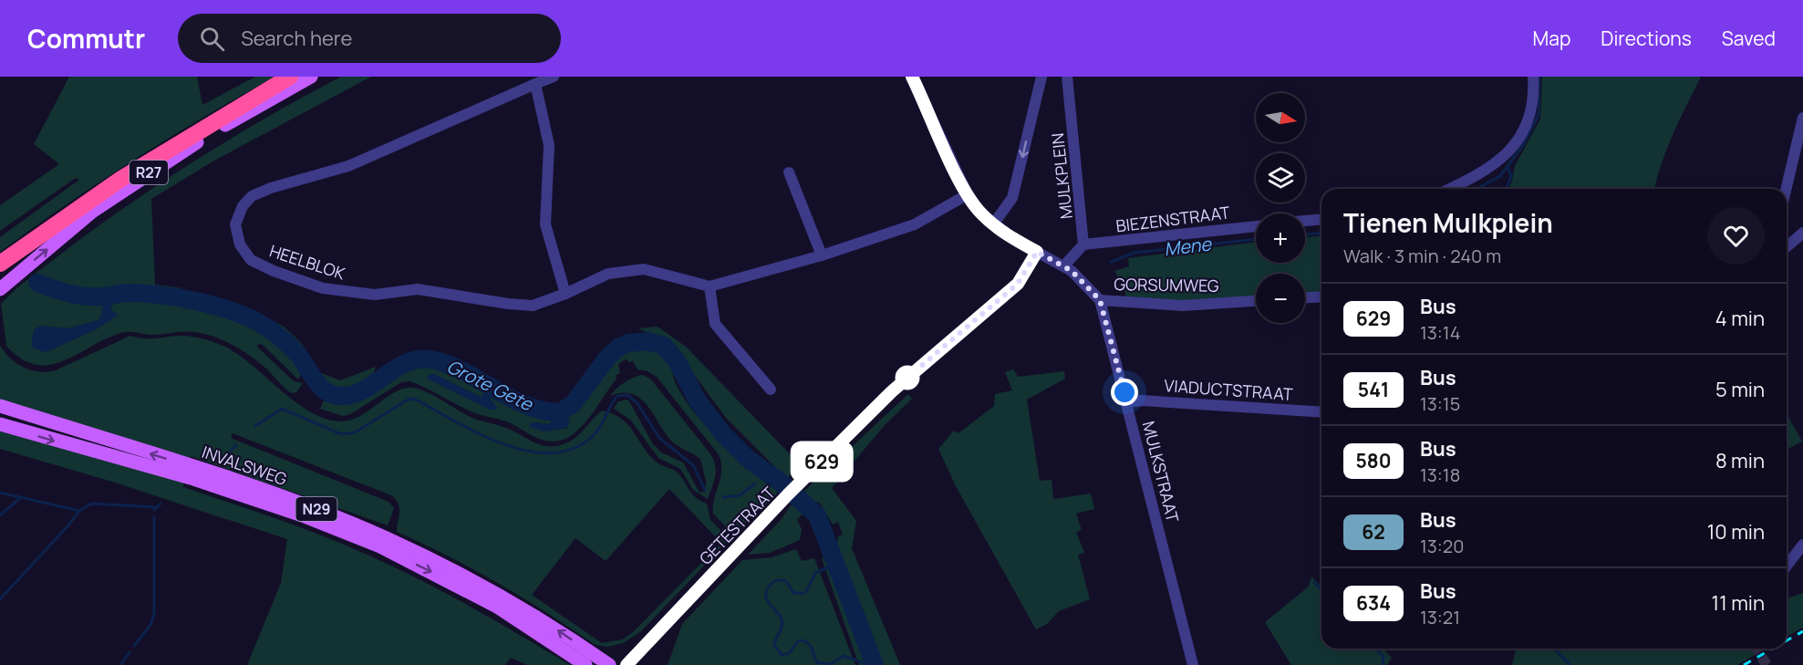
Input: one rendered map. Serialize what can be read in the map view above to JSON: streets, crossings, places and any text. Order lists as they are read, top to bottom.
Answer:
{
  "streets": {
    "highway": ["R27"],
    "main road": ["INVALSWEG", "N29"],
    "street": [
      "MULKPLEIN",
      "BIEZENSTRAAT",
      "HEELBLOK",
      "GORSUMWEG",
      "VIADUCTSTRAAT",
      "MULKSTRAAT",
      "GETESTRAAT"
    ]
  },
  "crossings": [
    ["MULKPLEIN", "BIEZENSTRAAT"],
    ["GORSUMWEG", "MULKSTRAAT"],
    ["VIADUCTSTRAAT", "MULKSTRAAT"],
    ["MULKSTRAAT", "GETESTRAAT"]
  ],
  "water": ["Mene", "Grote Gete"],
  "lines": ["bus line 629"],
  "north": "right",
  "page": {
    "header": "Commutr",
    "search": "Search here",
    "nav": ["Map", "Directions", "Saved"],
    "on_map": "629",
    "map_buttons": ["+", "−"],
    "heading": ["Tienen Mulkplein", "Walk · 3 min · 240 m"],
    "list": [
      {
        "mark": "629",
        "name": "Bus",
        "note": "13:14",
        "value": "4 min"
      },
      {
        "mark": "541",
        "name": "Bus",
        "note": "13:15",
        "value": "5 min"
      },
      {
        "mark": "580",
        "name": "Bus",
        "note": "13:18",
        "value": "8 min"
      },
      {
        "mark": "62",
        "name": "Bus",
        "note": "13:20",
        "value": "10 min"
      },
      {
        "mark": "634",
        "name": "Bus",
        "note": "13:21",
        "value": "11 min"
      }
    ]
  }
}
